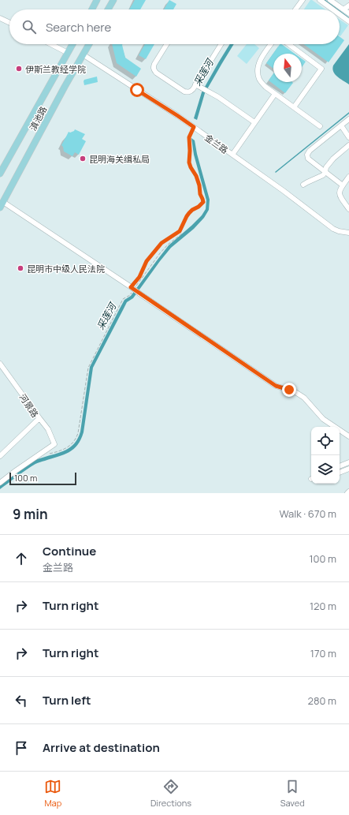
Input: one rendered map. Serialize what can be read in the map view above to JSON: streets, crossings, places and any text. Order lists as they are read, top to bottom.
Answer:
{
  "streets": {
    "main road": ["滇池路"],
    "street": ["金兰路", "河景路"]
  },
  "crossings": [
    ["滇池路", "金兰路"]
  ],
  "water": ["采莲河"],
  "places": ["伊斯兰教经学院", "昆明海关缉私局", "昆明市中级人民法院"],
  "scale_bar": "100 m",
  "north": "top",
  "page": {
    "search": "Search here",
    "scale": "100 m",
    "heading": ["9 min", "Walk · 670 m"],
    "list": [
      ["Continue", "金兰路", "100 m"],
      ["Turn right", "120 m"],
      ["Turn right", "170 m"],
      ["Turn left", "280 m"],
      "Arrive at destination"
    ],
    "nav": ["Map", "Directions", "Saved"]
  }
}
